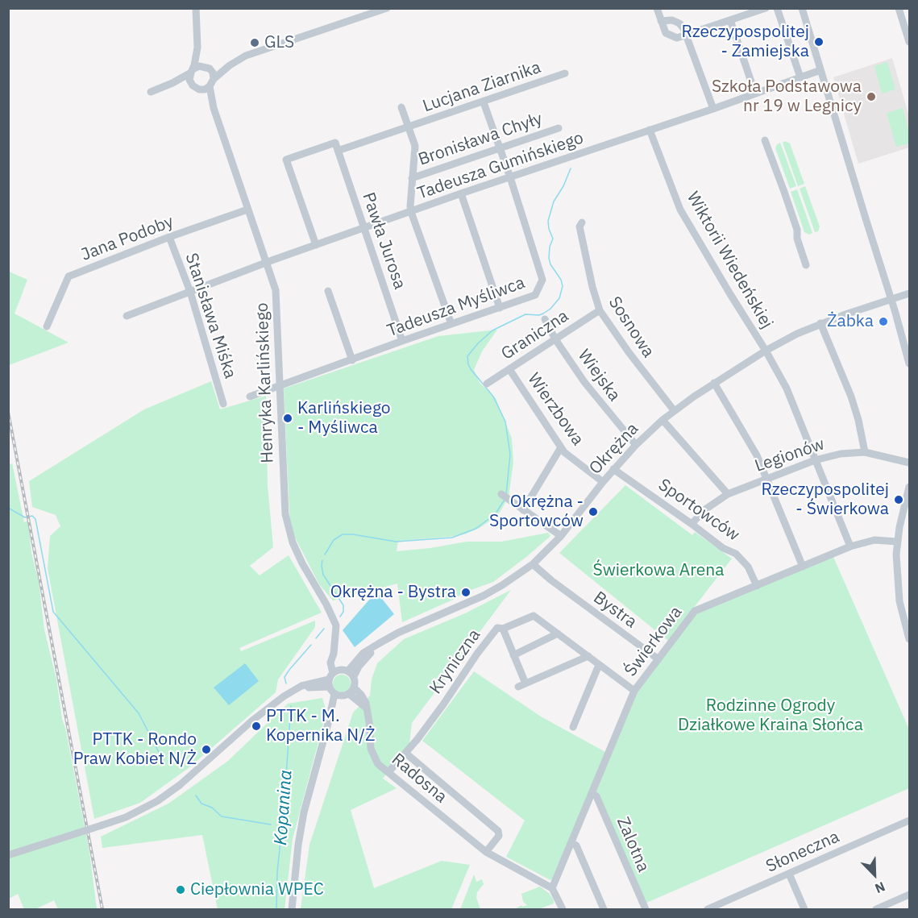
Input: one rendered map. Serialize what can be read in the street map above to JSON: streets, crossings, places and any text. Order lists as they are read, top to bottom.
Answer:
{
  "streets": {
    "street": [
      "Lucjana Ziarnika",
      "Bronisława Chyły",
      "Tadeusza Gumińskiego",
      "Jana Podoby",
      "Pawła Jurosa",
      "Wiktorii Wiedeńskiej",
      "Tadeusza Myśliwca",
      "Stanisława Miśka",
      "Sosnowa",
      "Graniczna",
      "Wiejska",
      "Henryka Karlińskiego",
      "Wierzbowa",
      "Okrężna",
      "Legionów",
      "Sportowców",
      "Bystra",
      "Świerkowa",
      "Kryniczna",
      "Radosna",
      "Zalotna",
      "Słoneczna"
    ]
  },
  "crossings": [
    ["Lucjana Ziarnika", "Pawła Jurosa"],
    ["Lucjana Ziarnika", "Tadeusza Myśliwca"],
    ["Bronisława Chyły", "Tadeusza Myśliwca"],
    ["Tadeusza Gumińskiego", "Pawła Jurosa"],
    ["Tadeusza Gumińskiego", "Wiktorii Wiedeńskiej"],
    ["Tadeusza Gumińskiego", "Tadeusza Myśliwca"],
    ["Tadeusza Gumińskiego", "Stanisława Miśka"],
    ["Tadeusza Gumińskiego", "Henryka Karlińskiego"],
    ["Jana Podoby", "Stanisława Miśka"],
    ["Jana Podoby", "Henryka Karlińskiego"],
    ["Pawła Jurosa", "Tadeusza Myśliwca"],
    ["Wiktorii Wiedeńskiej", "Okrężna"],
    ["Wiktorii Wiedeńskiej", "Legionów"],
    ["Wiktorii Wiedeńskiej", "Świerkowa"],
    ["Tadeusza Myśliwca", "Henryka Karlińskiego"],
    ["Sosnowa", "Graniczna"],
    ["Sosnowa", "Okrężna"],
    ["Graniczna", "Wiejska"],
    ["Graniczna", "Wierzbowa"],
    ["Wiejska", "Okrężna"],
    ["Henryka Karlińskiego", "Okrężna"],
    ["Henryka Karlińskiego", "Radosna"],
    ["Wierzbowa", "Okrężna"],
    ["Okrężna", "Sportowców"],
    ["Okrężna", "Bystra"],
    ["Okrężna", "Radosna"],
    ["Legionów", "Sportowców"],
    ["Sportowców", "Świerkowa"],
    ["Bystra", "Świerkowa"],
    ["Świerkowa", "Kryniczna"],
    ["Świerkowa", "Radosna"],
    ["Świerkowa", "Zalotna"],
    ["Kryniczna", "Radosna"]
  ],
  "water": ["Kopanina"],
  "parks": ["Świerkowa Arena", "Rodzinne Ogrody Działkowe Kraina Słońca"],
  "places": [
    "Rzeczypospolitej - Zamiejska",
    "GLS",
    "Szkoła Podstawowa nr 19 w Legnicy",
    "Żabka",
    "Karlińskiego - Myśliwca",
    "Rzeczypospolitej - Świerkowa",
    "Okrężna - Sportowców",
    "Okrężna - Bystra",
    "PTTK - M. Kopernika N/Ż",
    "PTTK - Rondo Praw Kobiet N/Ż",
    "Ciepłownia WPEC"
  ],
  "north": "bottom right"
}
